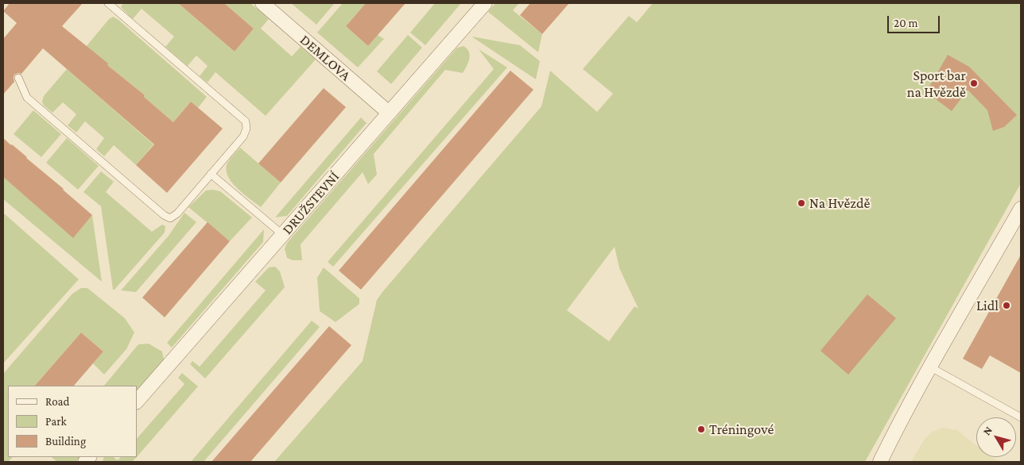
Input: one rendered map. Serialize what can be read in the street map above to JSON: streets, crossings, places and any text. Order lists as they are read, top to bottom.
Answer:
{
  "streets": {
    "street": ["DEMLOVA", "DRUŽSTEVNÍ"]
  },
  "crossings": [
    ["DEMLOVA", "DRUŽSTEVNÍ"]
  ],
  "places": [
    "Sport bar na Hvězdě",
    "Na Hvězdě",
    "Lidl",
    "Tréningové"
  ],
  "legend": ["Road", "Park", "Building"],
  "scale_bar": "20 m",
  "north": "top left"
}
